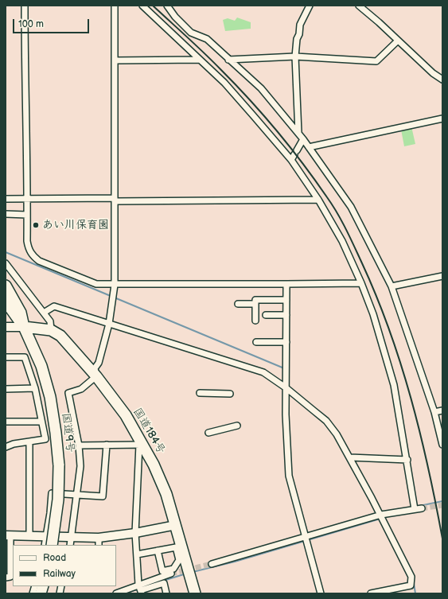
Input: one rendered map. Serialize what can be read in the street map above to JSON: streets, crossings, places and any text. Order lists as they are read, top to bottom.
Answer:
{
  "streets": {
    "highway": ["国道184号", "国道9号"]
  },
  "crossings": [
    ["国道184号", "国道9号"]
  ],
  "places": ["あい川保育園"],
  "legend": ["Road", "Railway"],
  "scale_bar": "100 m"
}
